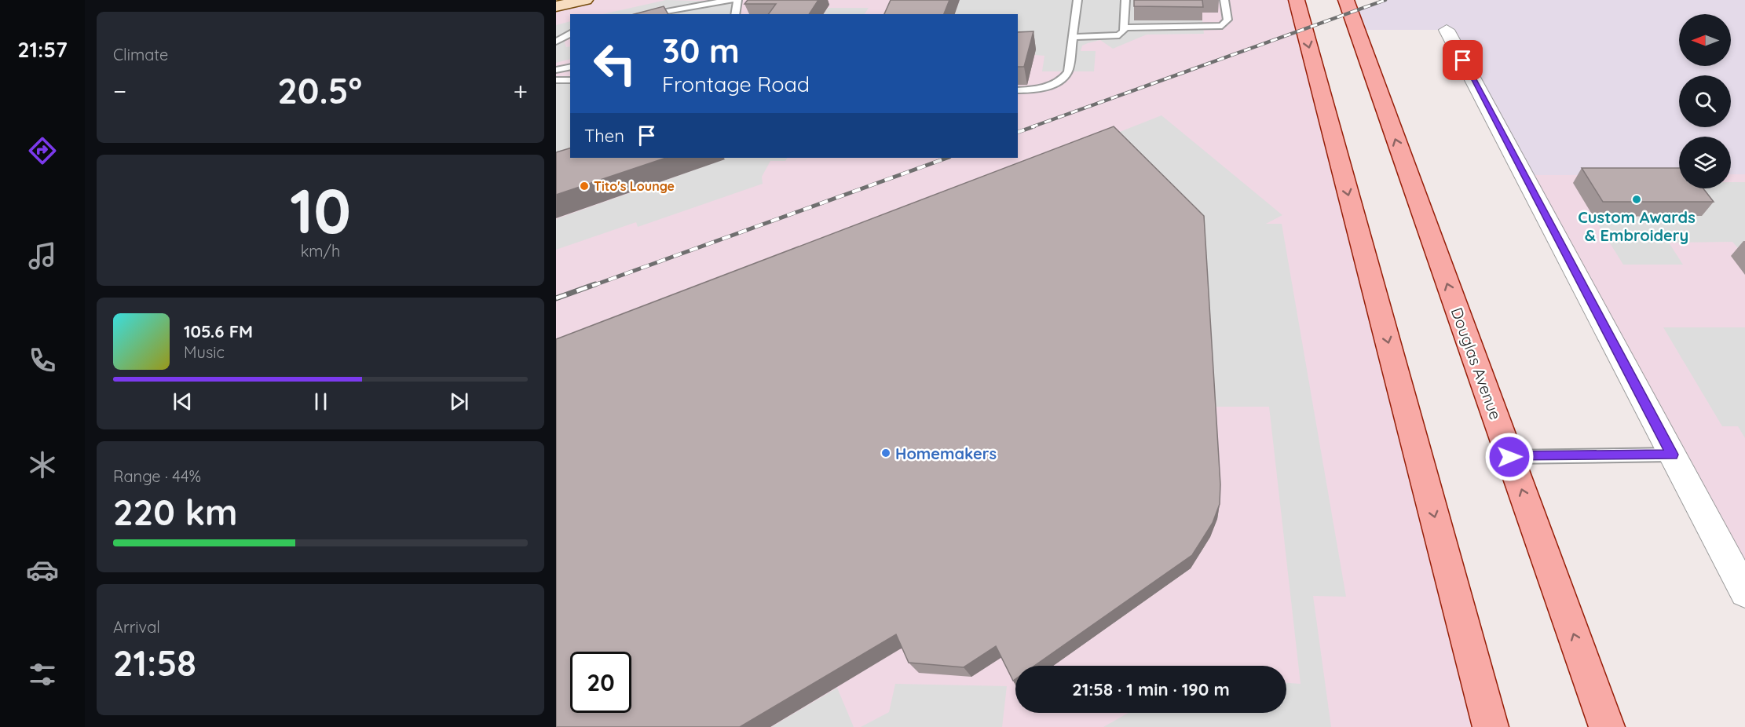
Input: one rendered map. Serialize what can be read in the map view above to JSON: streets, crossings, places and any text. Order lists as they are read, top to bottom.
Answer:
{
  "streets": {
    "main road": ["Douglas Avenue"]
  },
  "places": ["Tito's Lounge", "Custom Awards & Embroidery", "Homemakers"],
  "north": "left",
  "page": {
    "tabs": "21:57",
    "tile": [
      "Climate",
      ["10", "km/h"],
      ["Range · 44%", "220 km"],
      ["Arrival", "21:58"]
    ],
    "turn": ["30 m", "Frontage Road"],
    "heat": ["−", "20.5°", "+"],
    "then": "Then",
    "song": ["105.6 FM", "Music"],
    "limit": "20",
    "trip": "21:58 · 1 min · 190 m"
  }
}
